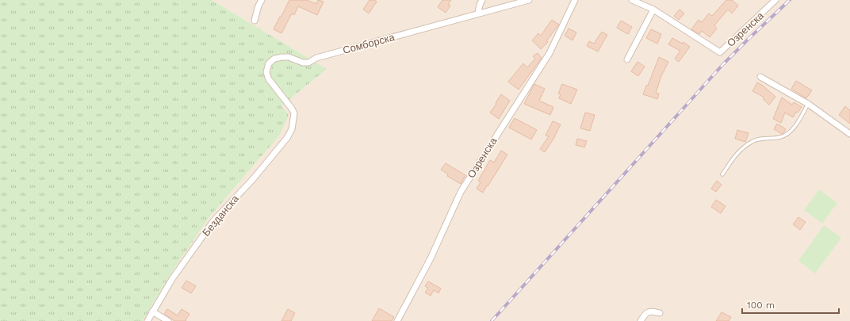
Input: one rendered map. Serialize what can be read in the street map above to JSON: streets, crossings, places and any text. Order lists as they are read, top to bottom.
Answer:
{
  "streets": {
    "street": ["Озренска", "Сомборска", "Безданска"]
  },
  "crossings": [
    ["Сомборска", "Безданска"]
  ],
  "scale_bar": "100 m"
}
